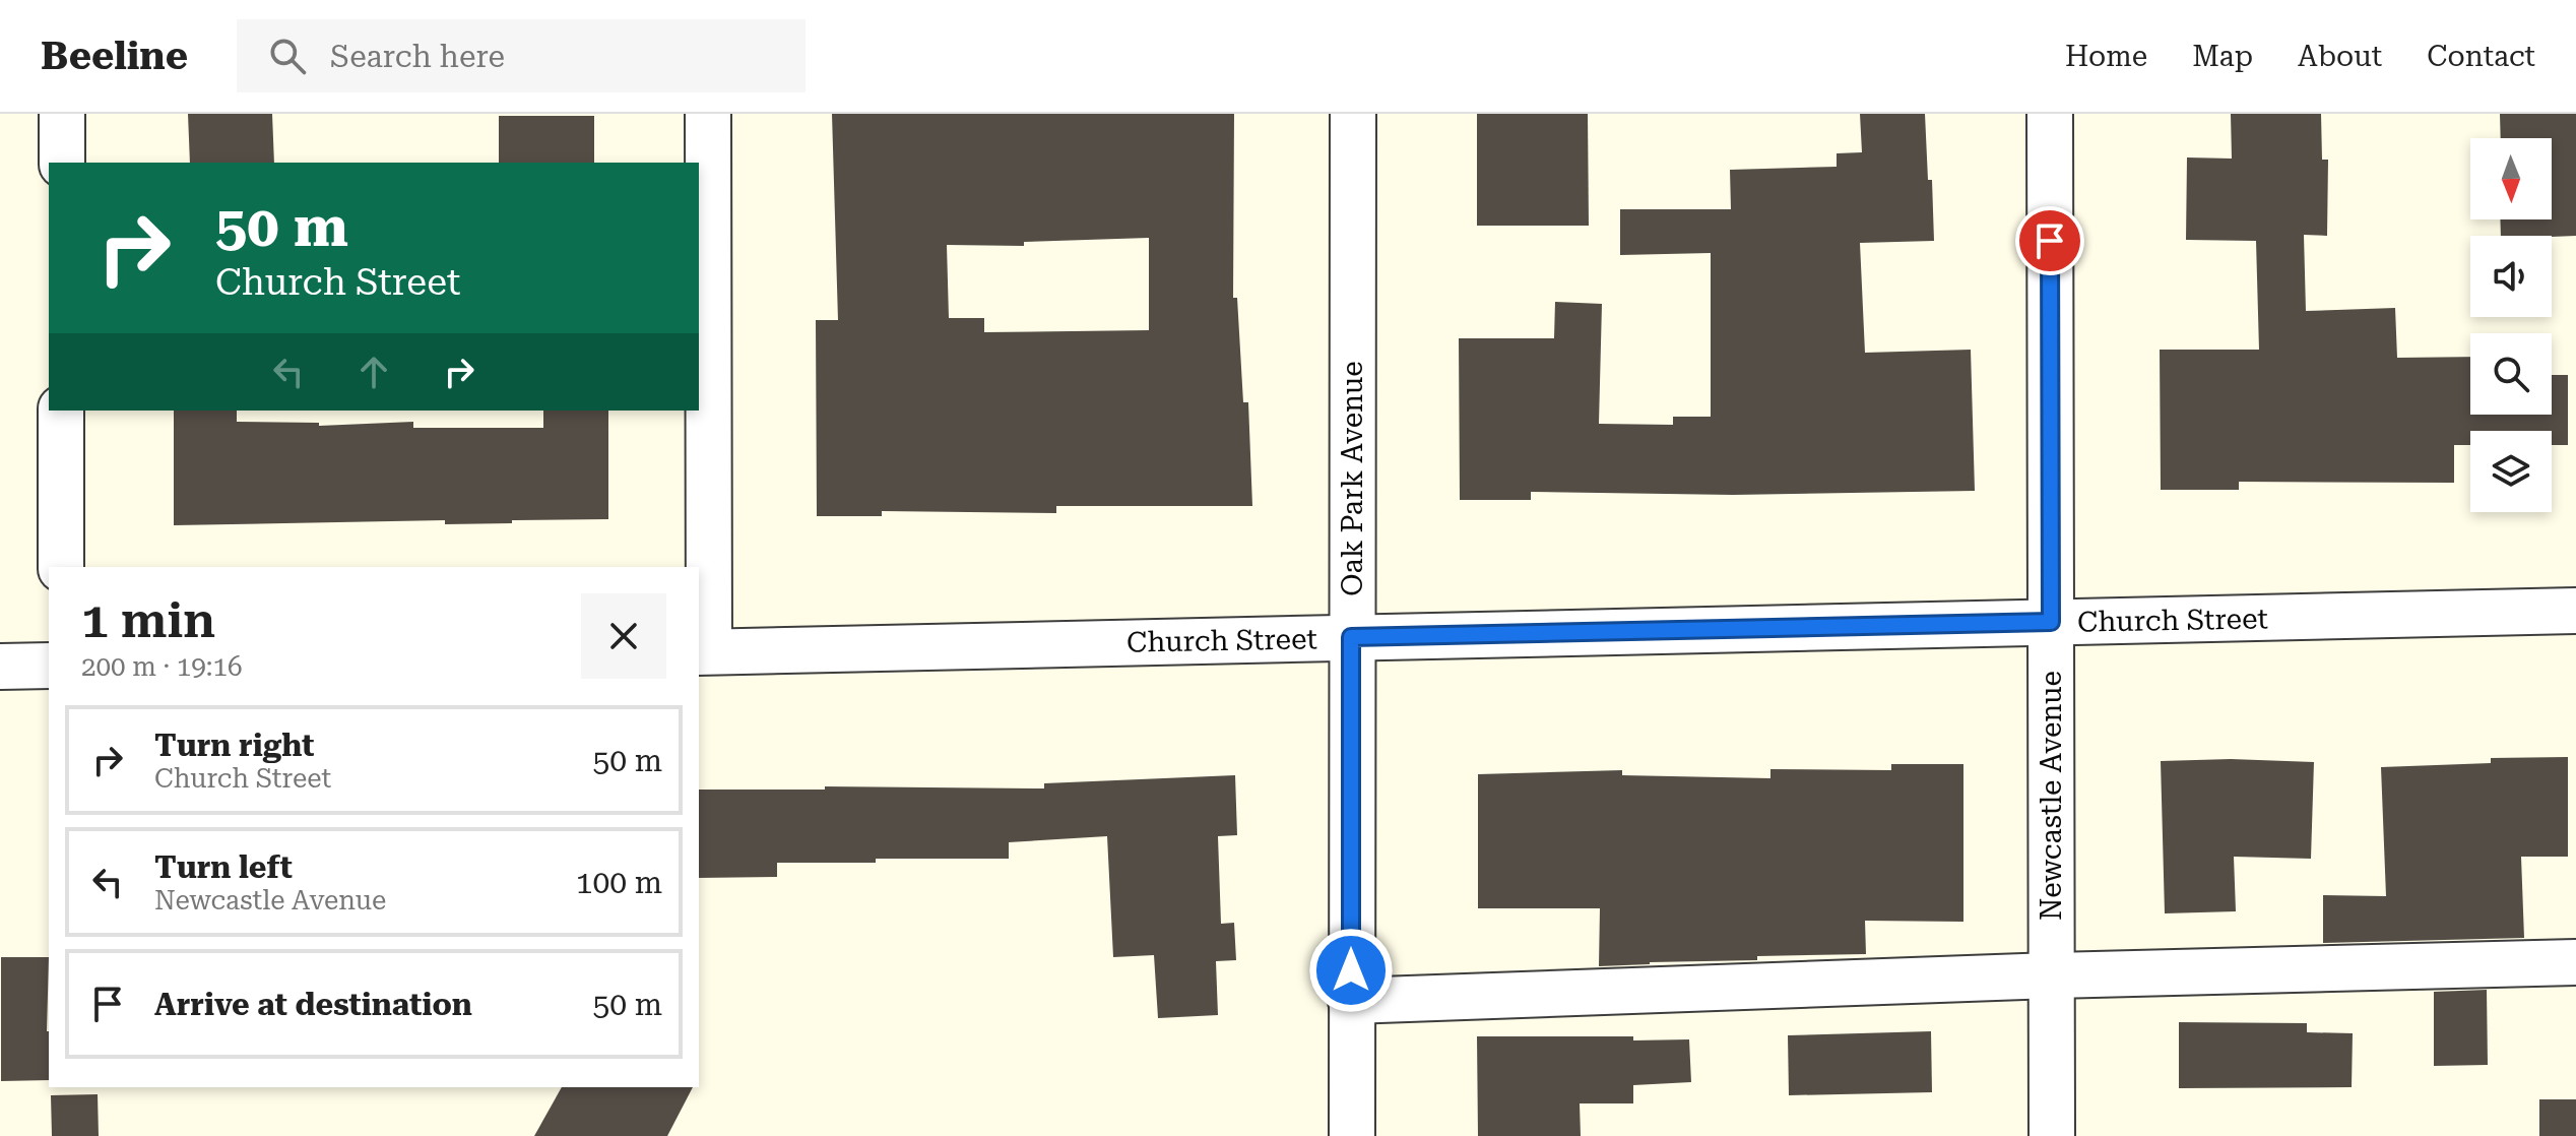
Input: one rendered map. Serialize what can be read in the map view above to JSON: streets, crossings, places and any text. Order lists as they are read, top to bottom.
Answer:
{
  "streets": {
    "street": ["Oak Park Avenue", "Church Street", "Newcastle Avenue"]
  },
  "crossings": [
    ["Oak Park Avenue", "Church Street"],
    ["Church Street", "Newcastle Avenue"]
  ],
  "north": "bottom",
  "page": {
    "header": "Beeline",
    "search": "Search here",
    "nav": [
      "Home",
      "Map",
      "About",
      "Contact"
    ],
    "turn": ["50 m", "Church Street"],
    "heading": ["1 min", "200 m · 19:16"],
    "list": [
      {
        "name": "Turn right",
        "note": "Church Street",
        "value": "50 m"
      },
      {
        "name": "Turn left",
        "note": "Newcastle Avenue",
        "value": "100 m"
      },
      {
        "name": "Arrive at destination",
        "value": "50 m"
      }
    ]
  }
}
